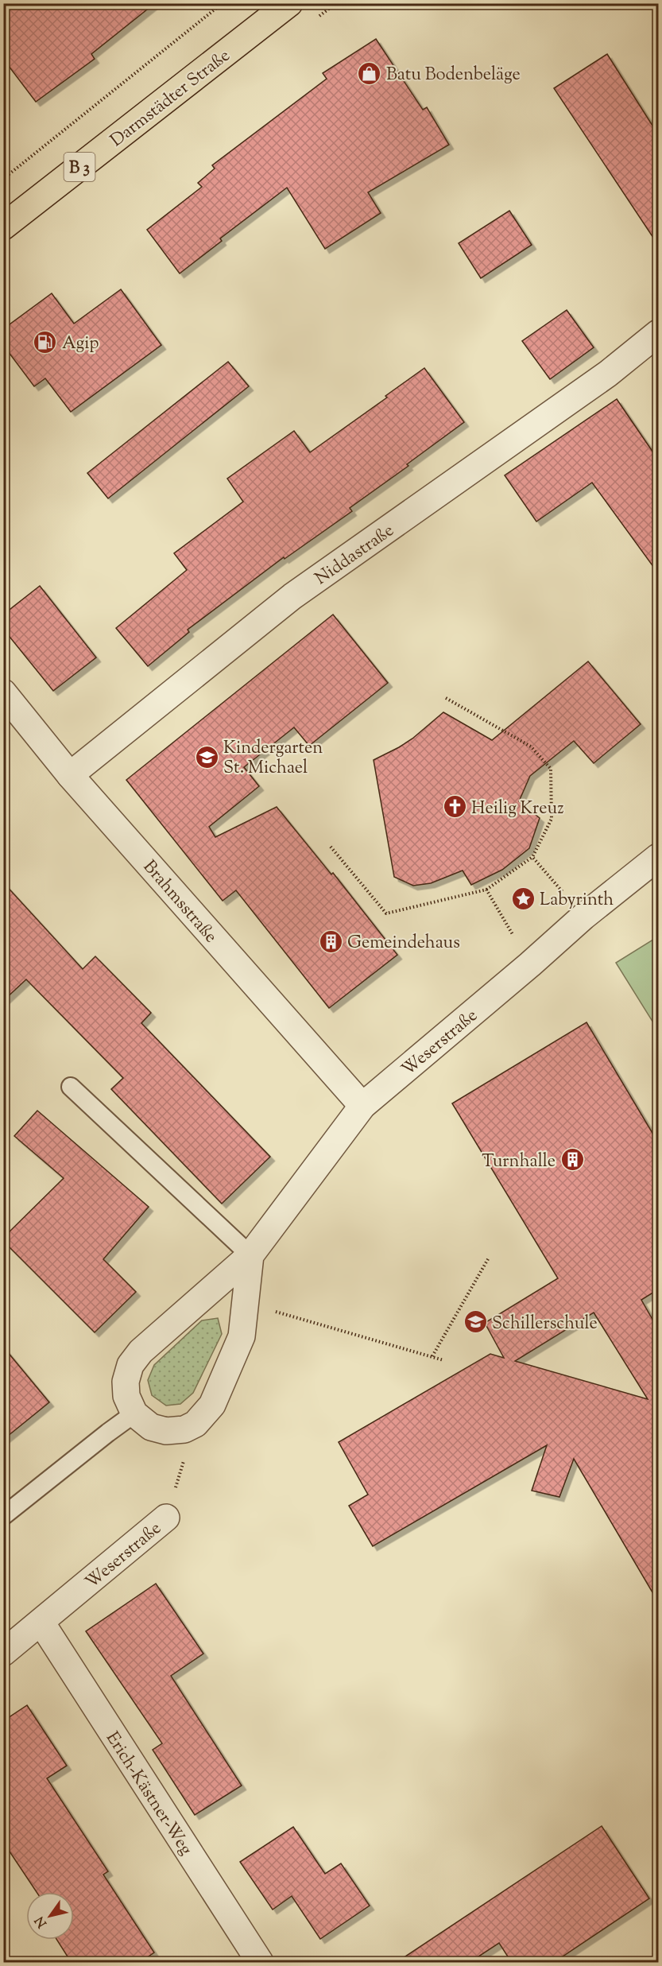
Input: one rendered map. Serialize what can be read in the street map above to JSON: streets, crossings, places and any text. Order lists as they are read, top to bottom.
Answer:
{
  "streets": {
    "main road": ["Darmstädter Straße", "B 3"],
    "street": [
      "Niddastraße",
      "Brahmsstraße",
      "Weserstraße",
      "Erich-Kästner-Weg"
    ]
  },
  "crossings": [
    ["Niddastraße", "Brahmsstraße"],
    ["Brahmsstraße", "Weserstraße"],
    ["Weserstraße", "Erich-Kästner-Weg"]
  ],
  "places": {
    "shop": ["Batu Bodenbeläge"],
    "fuel station": ["Agip"],
    "school or university": ["Kindergarten St. Michael", "Schillerschule"],
    "church": ["Heilig Kreuz"],
    "place": ["Labyrinth"],
    "building": ["Gemeindehaus", "Turnhalle"]
  },
  "north": "bottom left"
}
